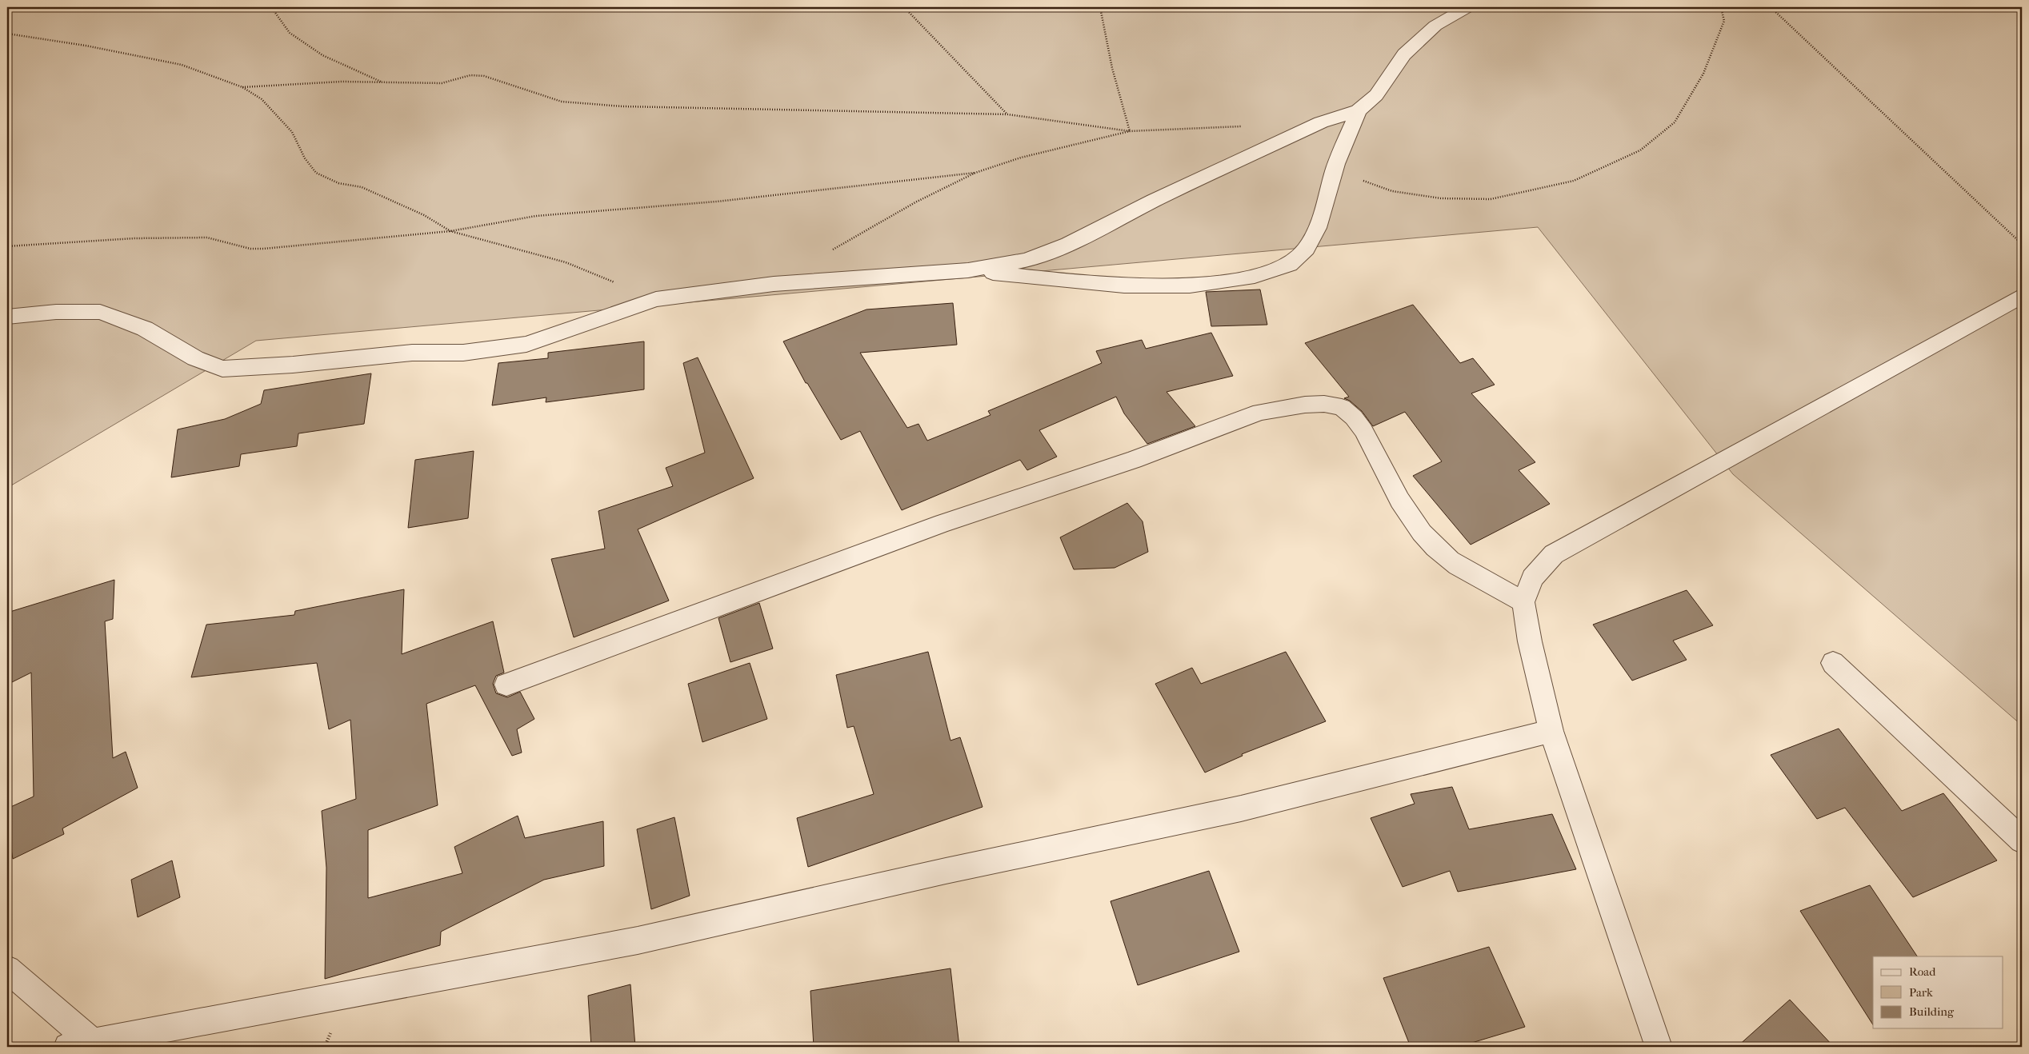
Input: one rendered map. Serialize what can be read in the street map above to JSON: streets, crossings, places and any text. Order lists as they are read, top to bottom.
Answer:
{
  "legend": ["Road", "Park", "Building"]
}
